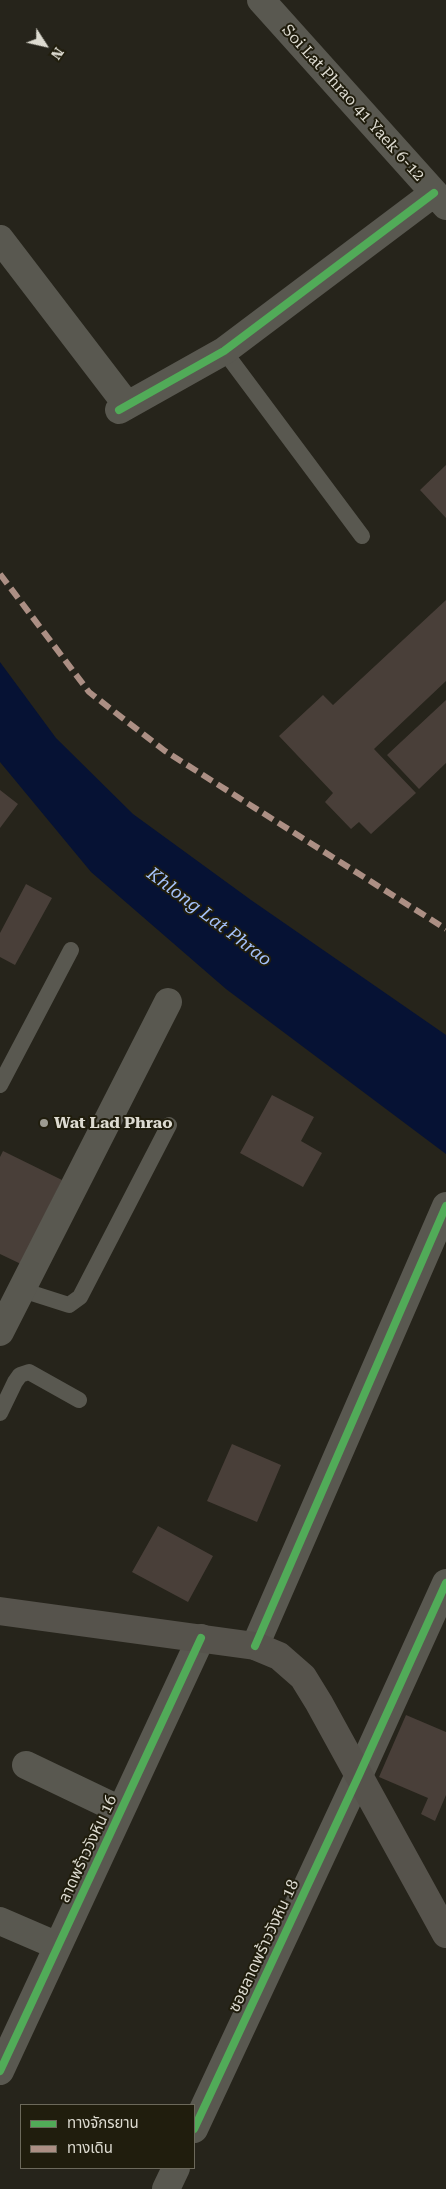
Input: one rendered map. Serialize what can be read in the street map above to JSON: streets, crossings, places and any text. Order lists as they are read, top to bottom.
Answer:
{
  "streets": {
    "street": ["Soi Lat Phrao 41 Yaek 6-12", "ลาดพร้าววังหิน 16", "ซอยลาดพร้าววังหิน 18"]
  },
  "water": ["Khlong Lat Phrao"],
  "places": ["Wat Lad Phrao"],
  "legend": ["ทางจักรยาน", "ทางเดิน"],
  "north": "bottom right"
}
